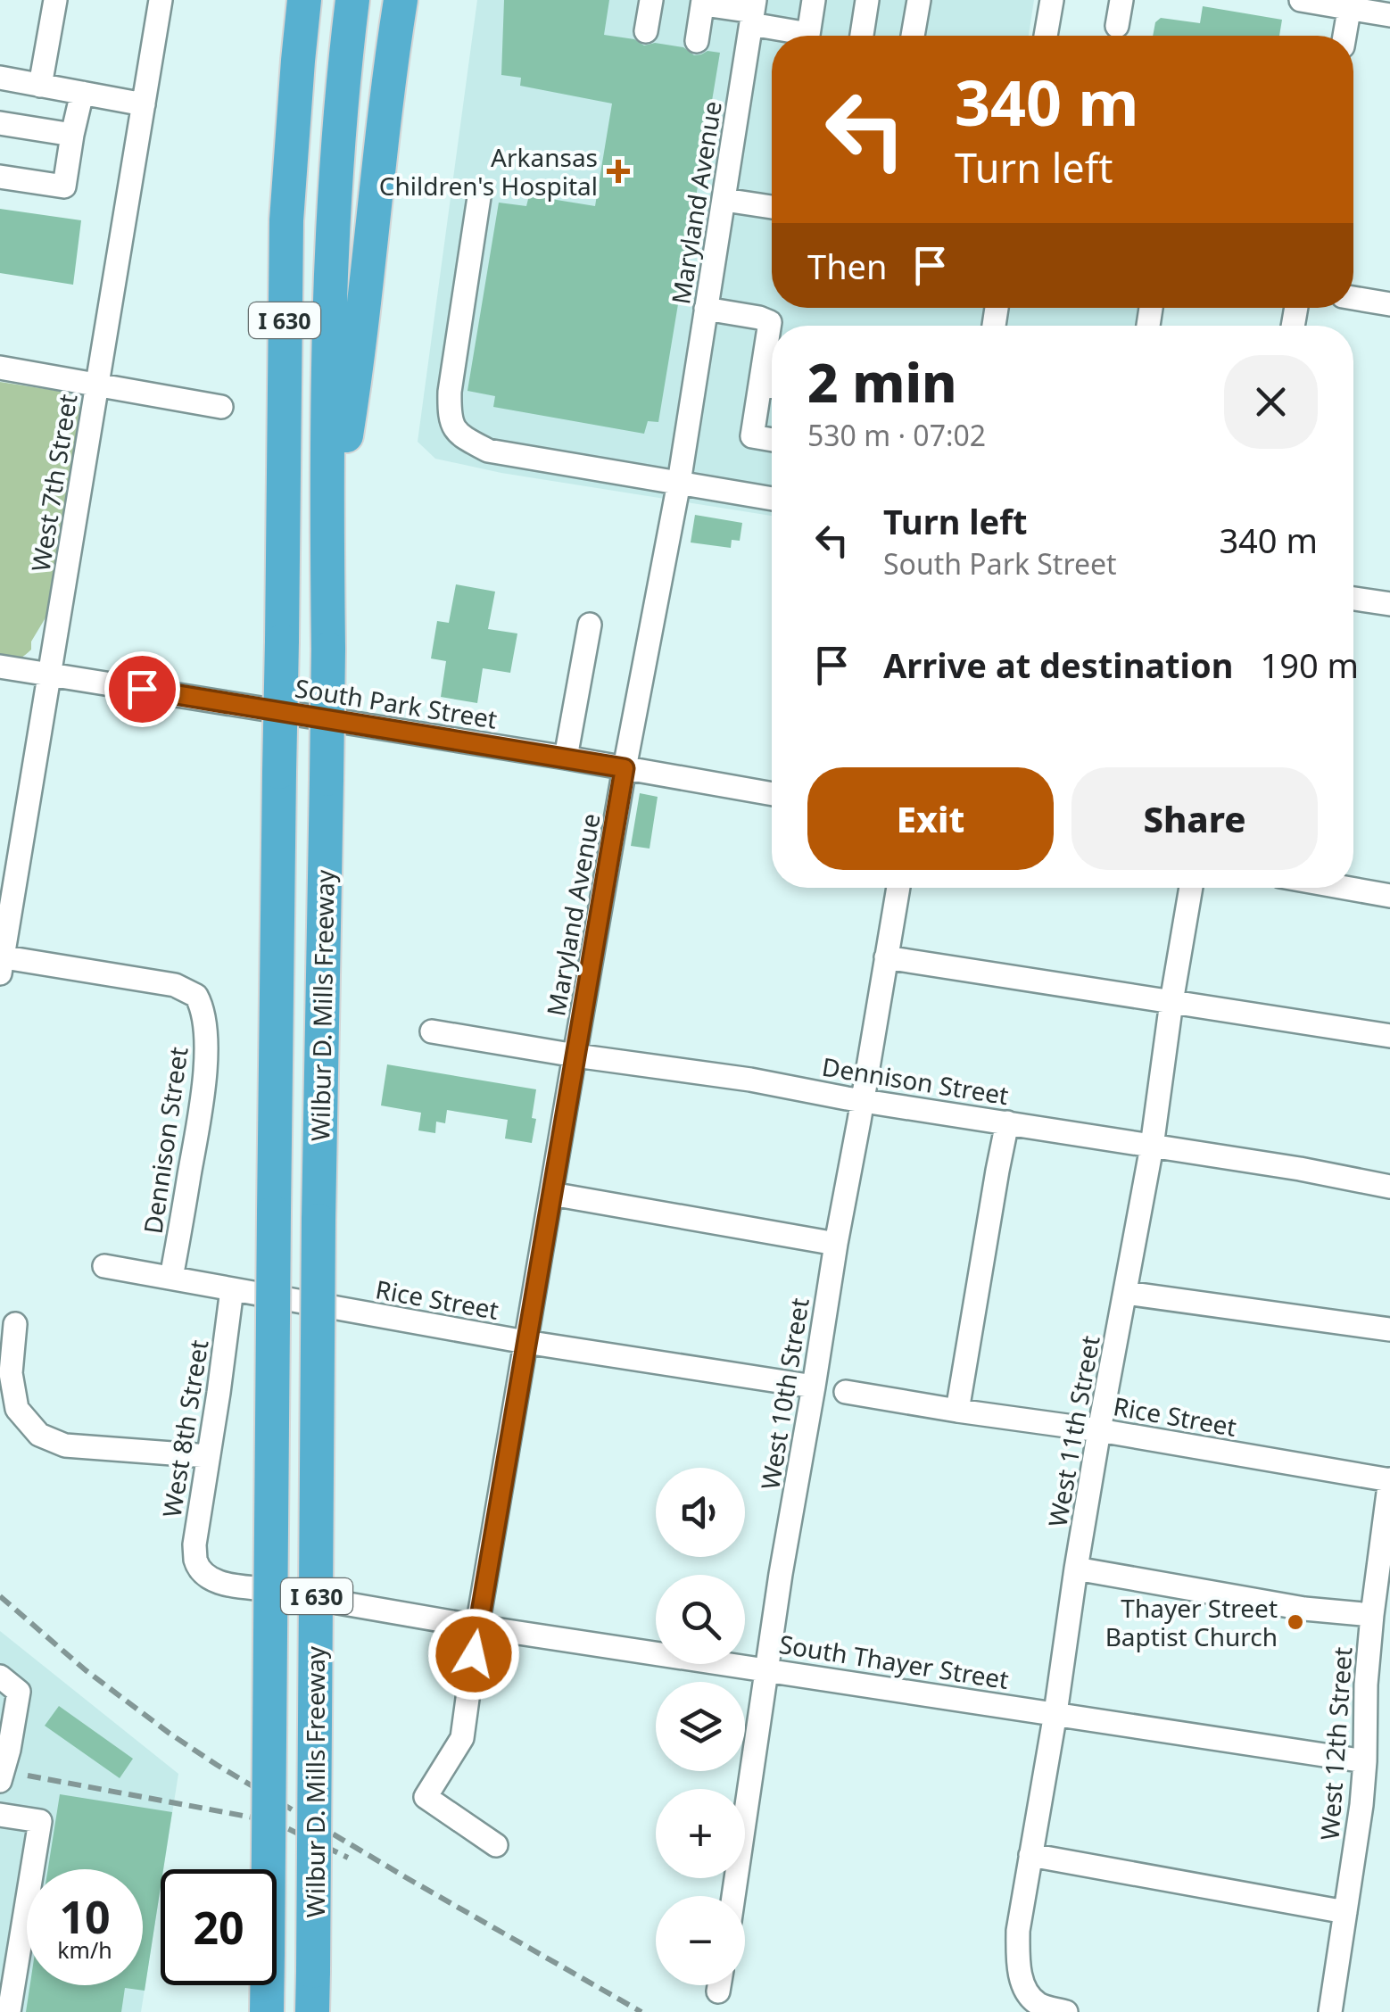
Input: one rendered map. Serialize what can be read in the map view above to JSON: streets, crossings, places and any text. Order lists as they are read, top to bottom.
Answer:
{
  "streets": {
    "highway": ["I 630", "Wilbur D. Mills Freeway"],
    "street": [
      "Maryland Avenue",
      "West 7th Street",
      "South Park Street",
      "Dennison Street",
      "Rice Street",
      "West 10th Street",
      "West 8th Street",
      "West 11th Street",
      "South Thayer Street",
      "West 12th Street"
    ]
  },
  "crossings": [
    ["Maryland Avenue", "South Park Street"],
    ["Maryland Avenue", "Dennison Street"],
    ["Maryland Avenue", "Rice Street"],
    ["Maryland Avenue", "South Thayer Street"],
    ["West 7th Street", "South Park Street"],
    ["West 7th Street", "Dennison Street"],
    ["Dennison Street", "Rice Street"],
    ["Dennison Street", "West 10th Street"],
    ["Dennison Street", "West 11th Street"],
    ["Rice Street", "West 10th Street"],
    ["Rice Street", "West 8th Street"],
    ["Rice Street", "West 11th Street"],
    ["Rice Street", "West 12th Street"],
    ["West 10th Street", "South Thayer Street"],
    ["West 8th Street", "South Thayer Street"],
    ["West 11th Street", "South Thayer Street"],
    ["South Thayer Street", "West 12th Street"]
  ],
  "places": {
    "health": ["Arkansas Children's Hospital"],
    "other": ["Thayer Street Baptist Church"]
  },
  "page": {
    "turn": ["340 m", "Turn left"],
    "then": "Then",
    "heading": ["2 min", "530 m · 07:02"],
    "list": [
      {
        "name": "Turn left",
        "note": "South Park Street",
        "value": "340 m"
      },
      {
        "name": "Arrive at destination",
        "value": "190 m"
      }
    ],
    "buttons": ["Exit", "Share"],
    "map_buttons": ["+", "−"],
    "speed": "10 km/h",
    "limit": "20"
  }
}
